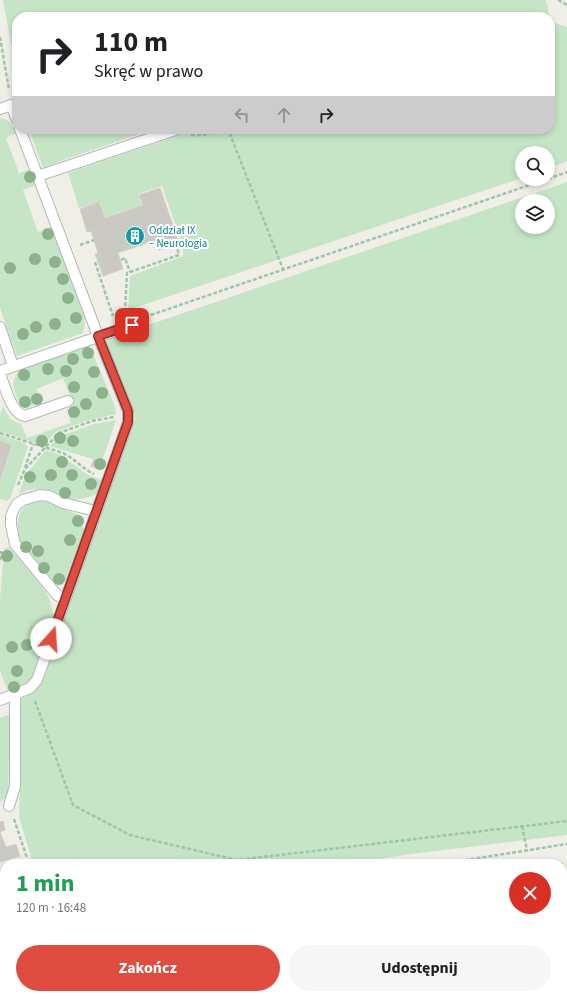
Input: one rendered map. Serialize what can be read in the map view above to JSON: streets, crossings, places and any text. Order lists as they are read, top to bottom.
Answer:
{
  "places": {
    "building": ["Oddział IX – Neurologia"]
  },
  "page": {
    "turn": ["110 m", "Skręć w prawo"],
    "heading": ["1 min", "120 m · 16:48"],
    "buttons": ["Zakończ", "Udostępnij"]
  }
}
